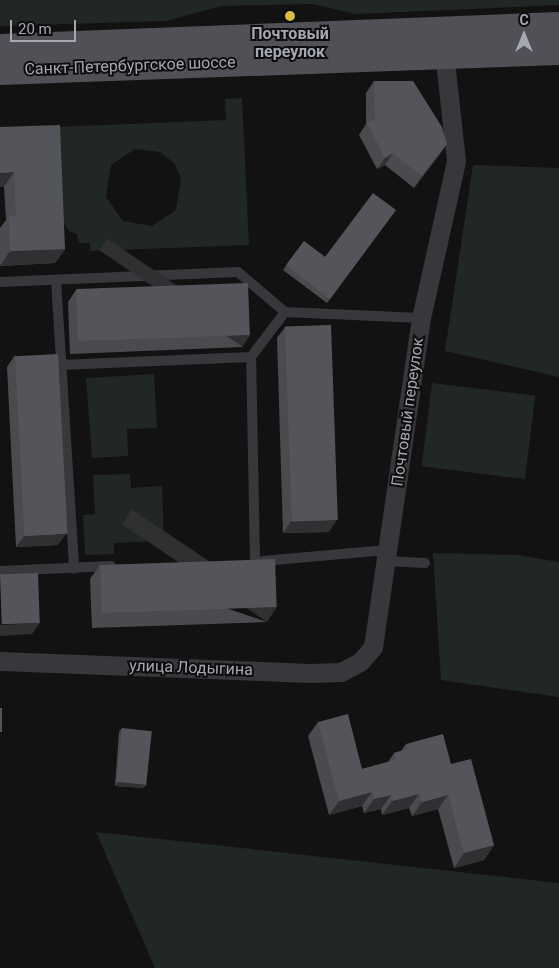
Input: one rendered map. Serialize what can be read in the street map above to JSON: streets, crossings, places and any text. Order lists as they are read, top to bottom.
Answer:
{
  "streets": {
    "main road": ["Санкт-Петербургское шоссе"],
    "street": ["Почтовый переулок", "улица Лодыгина"]
  },
  "crossings": [
    ["Санкт-Петербургское шоссе", "Почтовый переулок"],
    ["Почтовый переулок", "улица Лодыгина"]
  ],
  "places": ["Почтовый переулок"],
  "scale_bar": "20 m",
  "north": "top"
}
